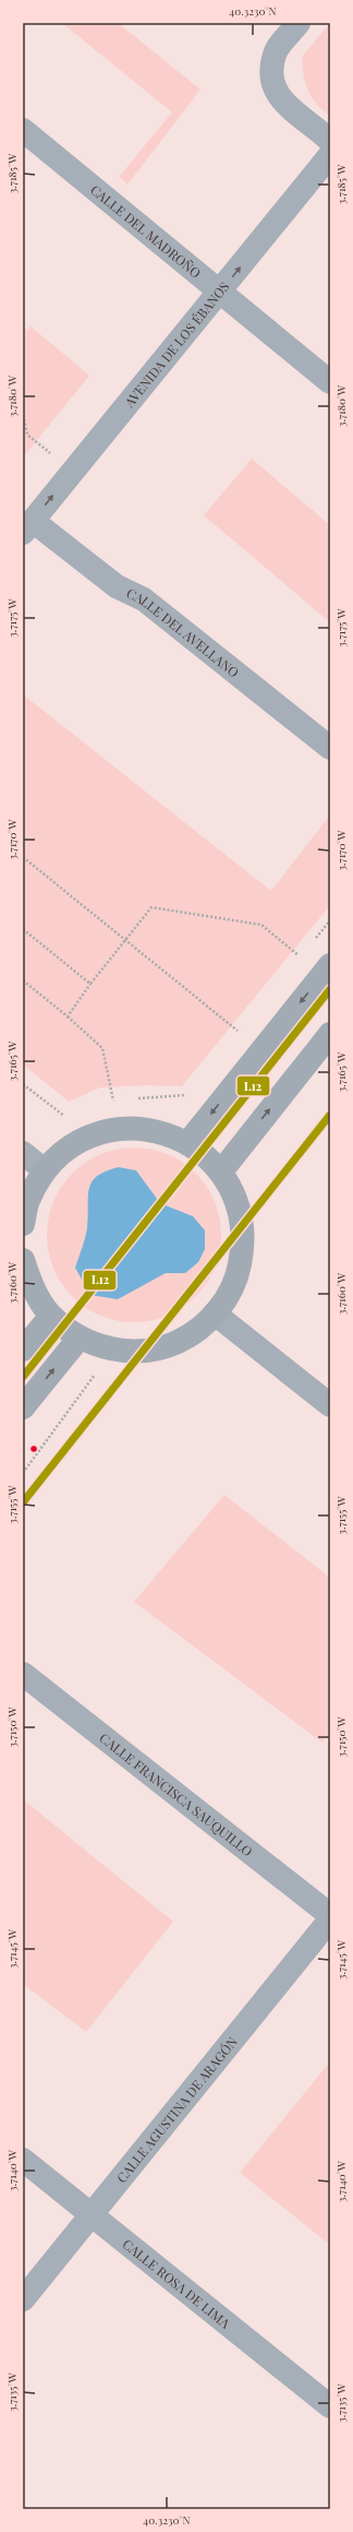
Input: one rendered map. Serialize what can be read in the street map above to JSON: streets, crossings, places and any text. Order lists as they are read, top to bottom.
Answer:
{
  "streets": {
    "street": [
      "CALLE DEL MADROÑO",
      "AVENIDA DE LOS ÉBANOS",
      "CALLE DEL AVELLANO",
      "CALLE FRANCISCA SAUQUILLO",
      "CALLE AGUSTINA DE ARAGÓN",
      "CALLE ROSA DE LIMA"
    ]
  },
  "crossings": [
    ["CALLE DEL MADROÑO", "AVENIDA DE LOS ÉBANOS"],
    ["AVENIDA DE LOS ÉBANOS", "CALLE DEL AVELLANO"],
    ["CALLE AGUSTINA DE ARAGÓN", "CALLE ROSA DE LIMA"]
  ],
  "one_way": ["AVENIDA DE LOS ÉBANOS"],
  "lines": ["transit line L12"],
  "coordinates": [
    "40.3230°N",
    "3.7185°W",
    "3.7180°W",
    "3.7175°W",
    "3.7170°W",
    "3.7165°W",
    "3.7160°W",
    "3.7155°W",
    "3.7150°W",
    "3.7145°W",
    "3.7140°W",
    "3.7135°W"
  ]
}
